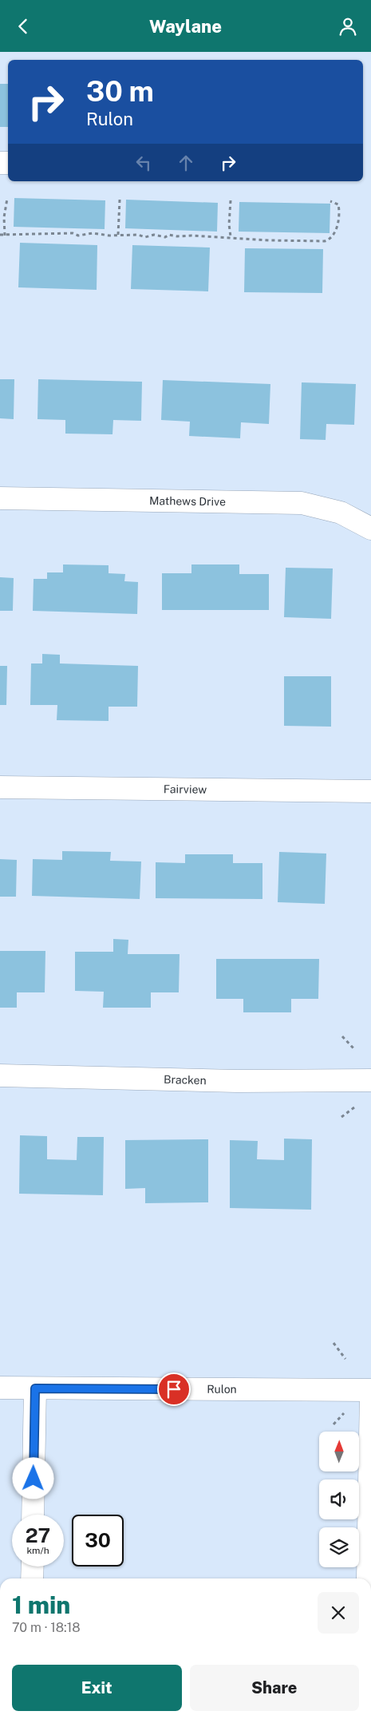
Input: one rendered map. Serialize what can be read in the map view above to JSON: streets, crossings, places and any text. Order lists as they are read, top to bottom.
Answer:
{
  "streets": {
    "street": [
      "Mathews Drive",
      "Fairview",
      "Bracken",
      "Rulon"
    ]
  },
  "north": "top",
  "page": {
    "header": "Waylane",
    "turn": ["30 m", "Rulon"],
    "speed": "27 km/h",
    "limit": "30",
    "heading": ["1 min", "70 m · 18:18"],
    "buttons": ["Exit", "Share"]
  }
}
